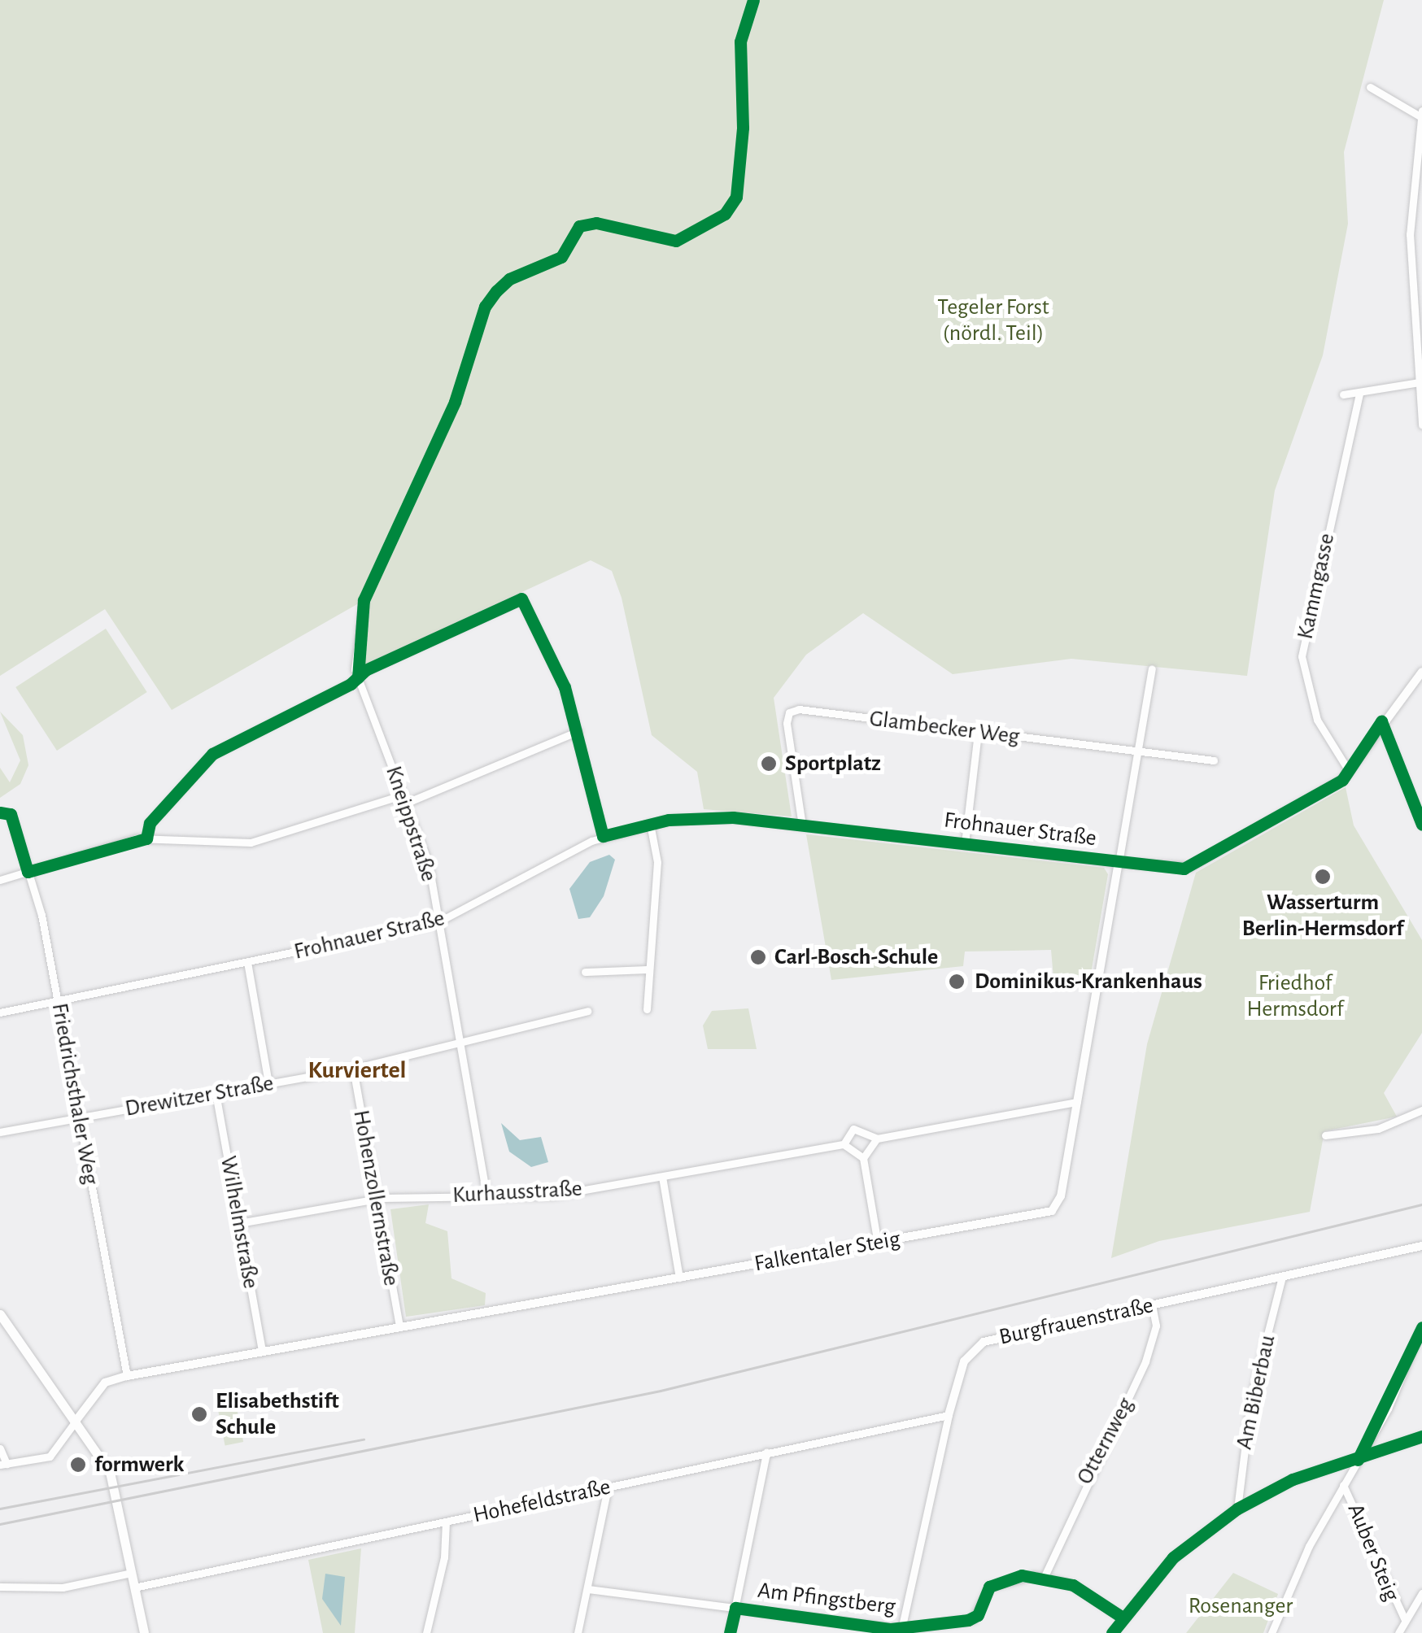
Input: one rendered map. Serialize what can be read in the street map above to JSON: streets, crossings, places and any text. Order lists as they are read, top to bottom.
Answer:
{
  "streets": {
    "street": [
      "Kammgasse",
      "Glambecker Weg",
      "Kneippstraße",
      "Frohnauer Straße",
      "Friedrichsthaler Weg",
      "Drewitzer Straße",
      "Kurhausstraße",
      "Hohenzollernstraße",
      "Wilhelmstraße",
      "Falkentaler Steig",
      "Burgfrauenstraße",
      "Am Biberbau",
      "Otternweg",
      "Hohefeldstraße",
      "Auber Steig",
      "Am Pfingstberg"
    ]
  },
  "crossings": [
    ["Kammgasse", "Frohnauer Straße"],
    ["Glambecker Weg", "Frohnauer Straße"],
    ["Glambecker Weg", "Falkentaler Steig"],
    ["Kneippstraße", "Frohnauer Straße"],
    ["Kneippstraße", "Drewitzer Straße"],
    ["Kneippstraße", "Kurhausstraße"],
    ["Frohnauer Straße", "Friedrichsthaler Weg"],
    ["Frohnauer Straße", "Falkentaler Steig"],
    ["Friedrichsthaler Weg", "Drewitzer Straße"],
    ["Friedrichsthaler Weg", "Falkentaler Steig"],
    ["Drewitzer Straße", "Hohenzollernstraße"],
    ["Drewitzer Straße", "Wilhelmstraße"],
    ["Kurhausstraße", "Hohenzollernstraße"],
    ["Kurhausstraße", "Wilhelmstraße"],
    ["Kurhausstraße", "Falkentaler Steig"],
    ["Hohenzollernstraße", "Falkentaler Steig"],
    ["Wilhelmstraße", "Falkentaler Steig"],
    ["Burgfrauenstraße", "Am Biberbau"],
    ["Burgfrauenstraße", "Otternweg"],
    ["Burgfrauenstraße", "Hohefeldstraße"],
    ["Burgfrauenstraße", "Am Pfingstberg"],
    ["Otternweg", "Am Pfingstberg"]
  ],
  "districts": ["Kurviertel"],
  "parks": ["Tegeler Forst (nördl. Teil)", "Friedhof Hermsdorf", "Rosenanger"],
  "places": [
    "Sportplatz",
    "Wasserturm Berlin-Hermsdorf",
    "Carl-Bosch-Schule",
    "Dominikus-Krankenhaus",
    "Elisabethstift Schule",
    "formwerk"
  ]
}
